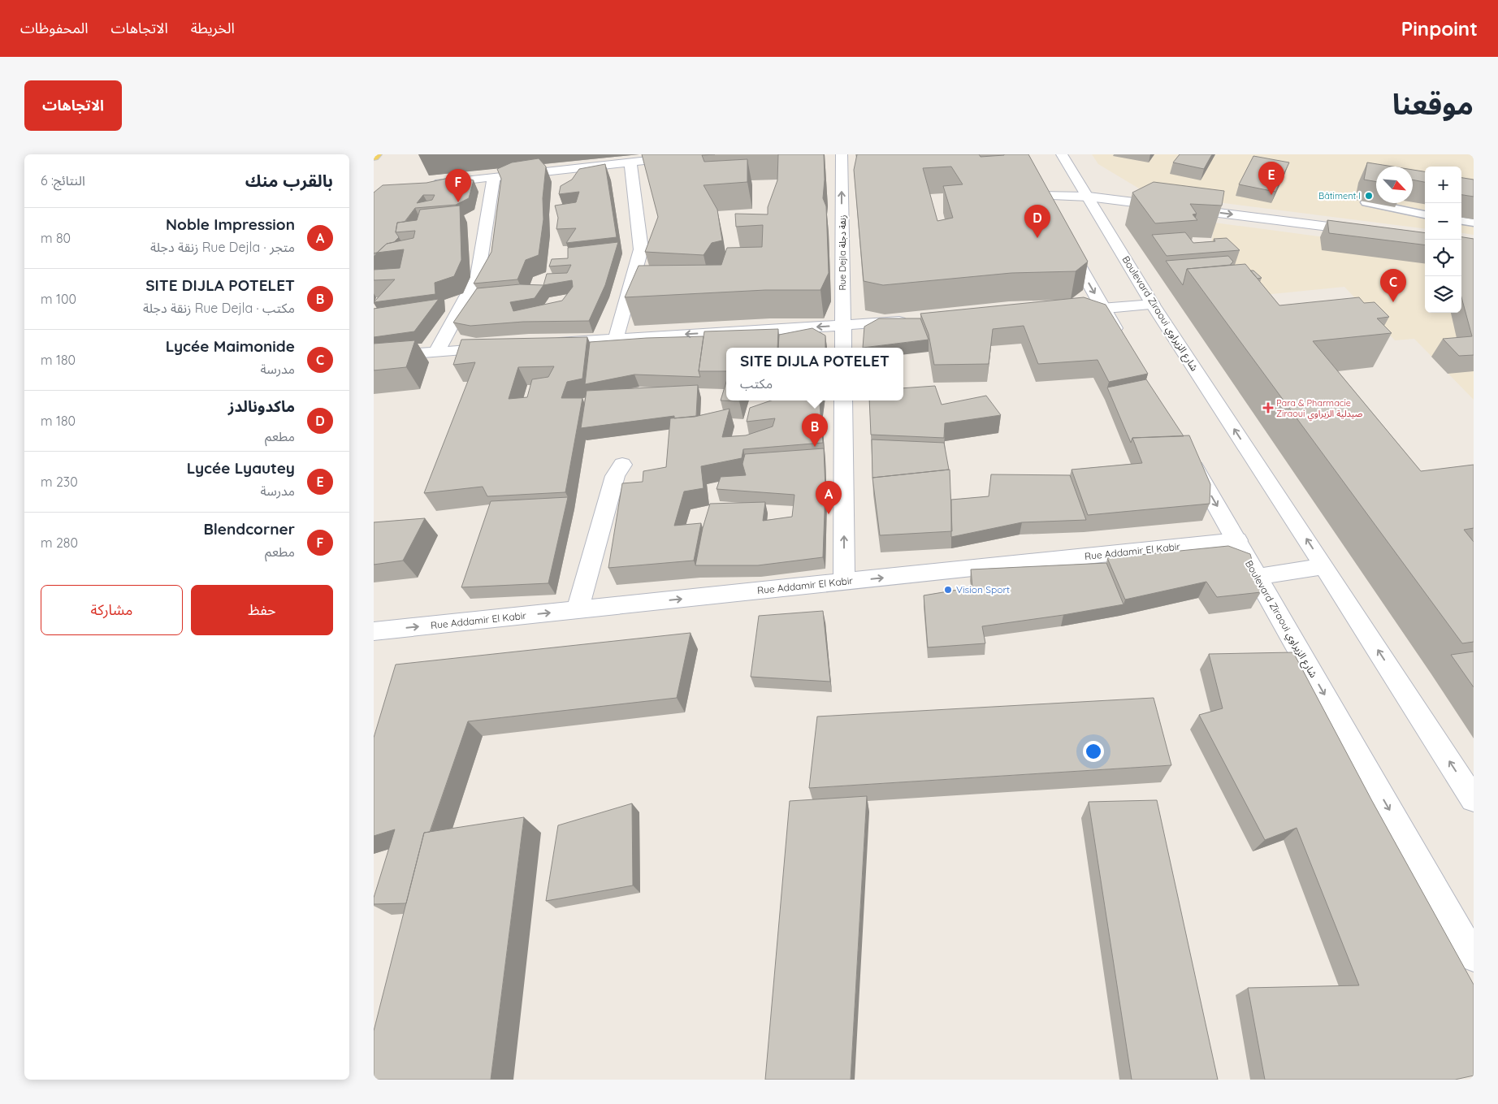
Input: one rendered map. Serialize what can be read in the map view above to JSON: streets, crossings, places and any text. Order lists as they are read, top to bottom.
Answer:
{
  "streets": {
    "street": ["Rue Dejla زنقة دجلة", "Boulevard Ziraoui شارع الزيراوي", "Rue Addamir El Kabir"]
  },
  "crossings": [
    ["Boulevard Ziraoui شارع الزيراوي", "Rue Addamir El Kabir"]
  ],
  "one_way": ["Rue Dejla زنقة دجلة", "Rue Addamir El Kabir"],
  "places": {
    "other": ["Bâtiment I", "Vision Sport"],
    "health": ["Para & Pharmacie Ziraoui صيدلية الزيراوي"]
  },
  "north": "bottom right",
  "page": {
    "header": "Pinpoint",
    "nav": ["الخريطة", "الاتجاهات", "المحفوظات"],
    "title": "موقعنا",
    "buttons": [
      "الاتجاهات",
      ["حفظ", "مشاركة"]
    ],
    "heading": ["بالقرب منك", "النتائج: 6"],
    "pins": [
      "E",
      "F",
      "D",
      "C",
      "B",
      "A"
    ],
    "map_buttons": ["+", "−"],
    "list": [
      {
        "mark": "A",
        "name": "Noble Impression",
        "note": "متجر · Rue Dejla زنقة دجلة",
        "value": "80 m"
      },
      {
        "mark": "B",
        "name": "SITE DIJLA POTELET",
        "note": "مكتب · Rue Dejla زنقة دجلة",
        "value": "100 m"
      },
      {
        "mark": "C",
        "name": "Lycée Maimonide",
        "note": "مدرسة",
        "value": "180 m"
      },
      {
        "mark": "D",
        "name": "ماكدونالدز",
        "note": "مطعم",
        "value": "180 m"
      },
      {
        "mark": "E",
        "name": "Lycée Lyautey",
        "note": "مدرسة",
        "value": "230 m"
      },
      {
        "mark": "F",
        "name": "Blendcorner",
        "note": "مطعم",
        "value": "280 m"
      }
    ],
    "popup": ["SITE DIJLA POTELET", "مكتب"]
  }
}
